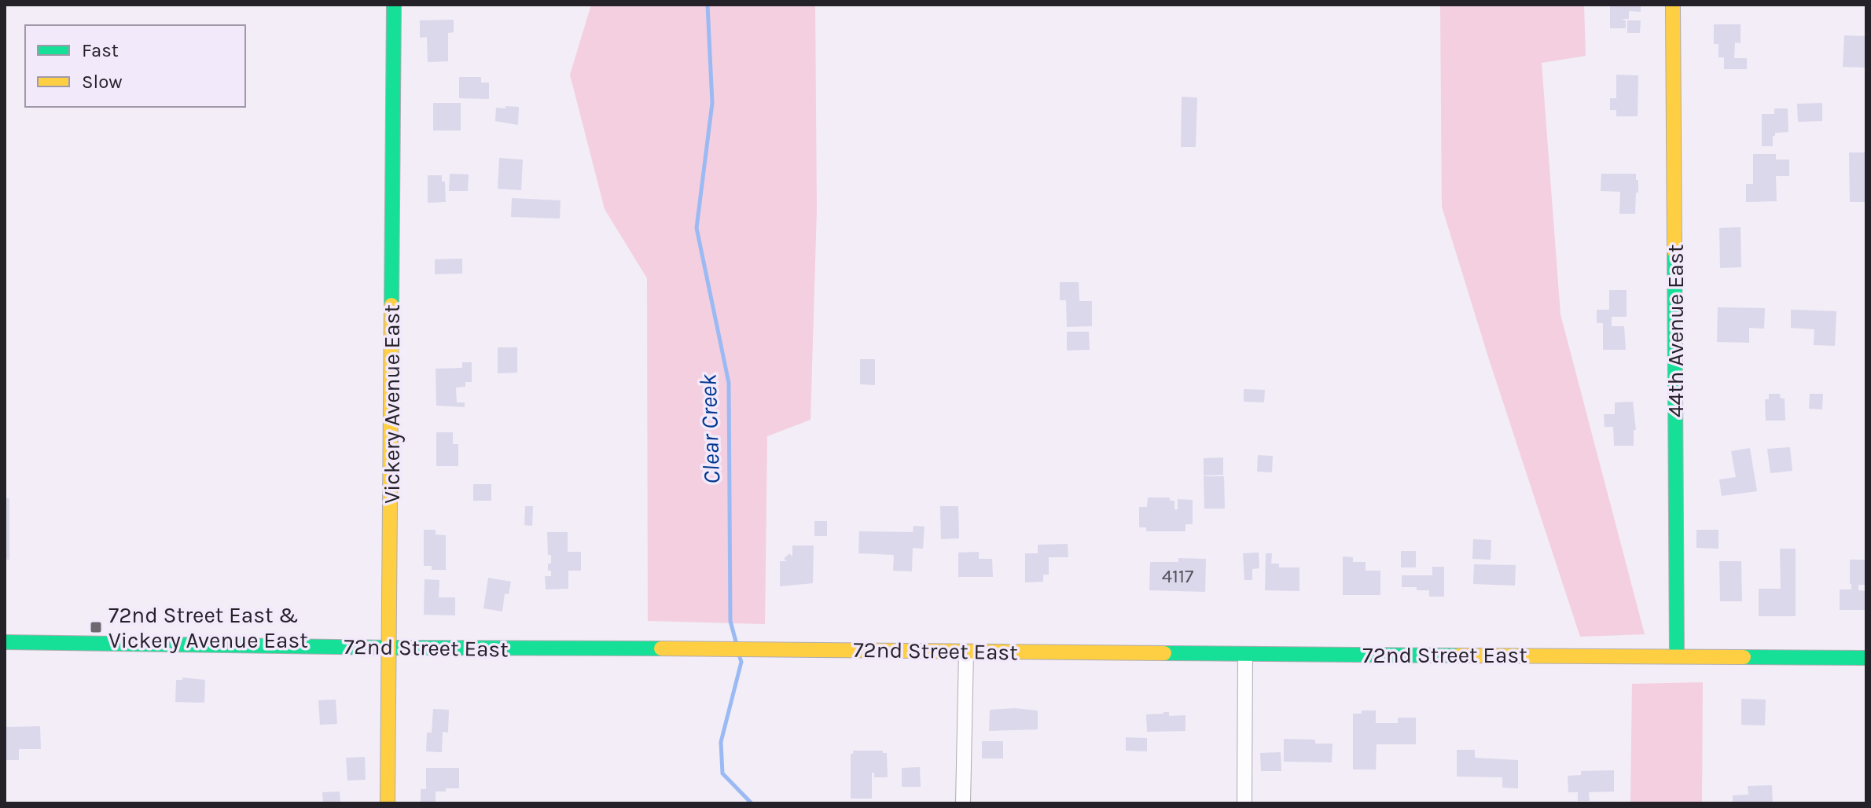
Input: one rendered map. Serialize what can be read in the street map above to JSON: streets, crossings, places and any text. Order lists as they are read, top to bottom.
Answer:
{
  "streets": {
    "main road": ["44th Avenue East", "Vickery Avenue East", "72nd Street East"]
  },
  "crossings": [
    ["44th Avenue East", "72nd Street East"],
    ["Vickery Avenue East", "72nd Street East"]
  ],
  "water": ["Clear Creek"],
  "places": {
    "transit": ["72nd Street East & Vickery Avenue East"]
  },
  "house_numbers": ["4117"],
  "legend": ["Fast", "Slow"]
}
